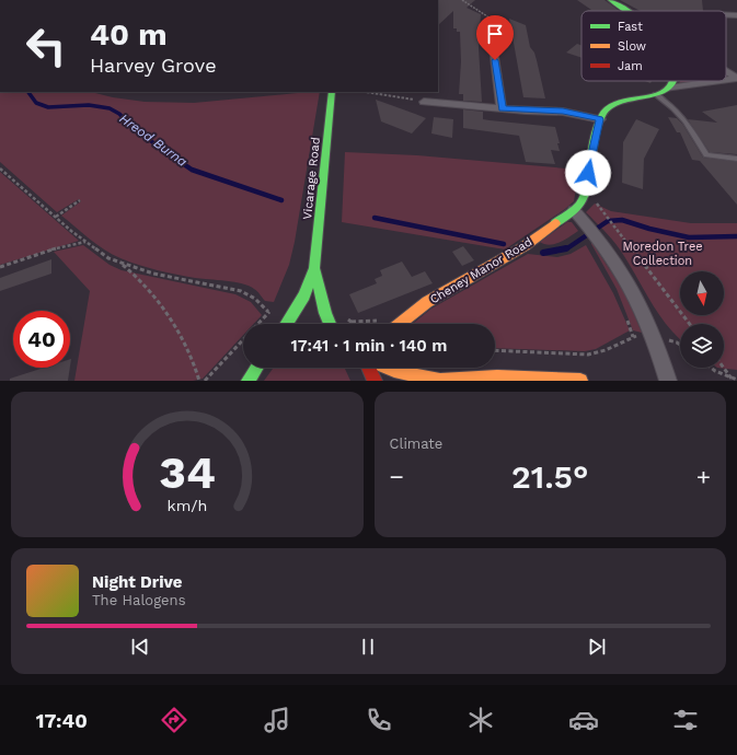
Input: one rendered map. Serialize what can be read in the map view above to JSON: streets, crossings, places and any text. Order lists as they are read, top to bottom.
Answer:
{
  "streets": {
    "street": ["Vicarage Road", "Cheney Manor Road"]
  },
  "water": ["Hreod Burna"],
  "parks": ["Moredon Tree Collection"],
  "legend": ["Fast", "Slow", "Jam"],
  "north": "bottom",
  "page": {
    "turn": ["40 m", "Harvey Grove"],
    "limit": "40",
    "trip": "17:41 · 1 min · 140 m",
    "tile": "Climate",
    "heat": ["−", "21.5°", "+"],
    "song": ["Night Drive", "The Halogens"],
    "tabs": "17:40",
    "gauge": ["34", "km/h"]
  }
}
